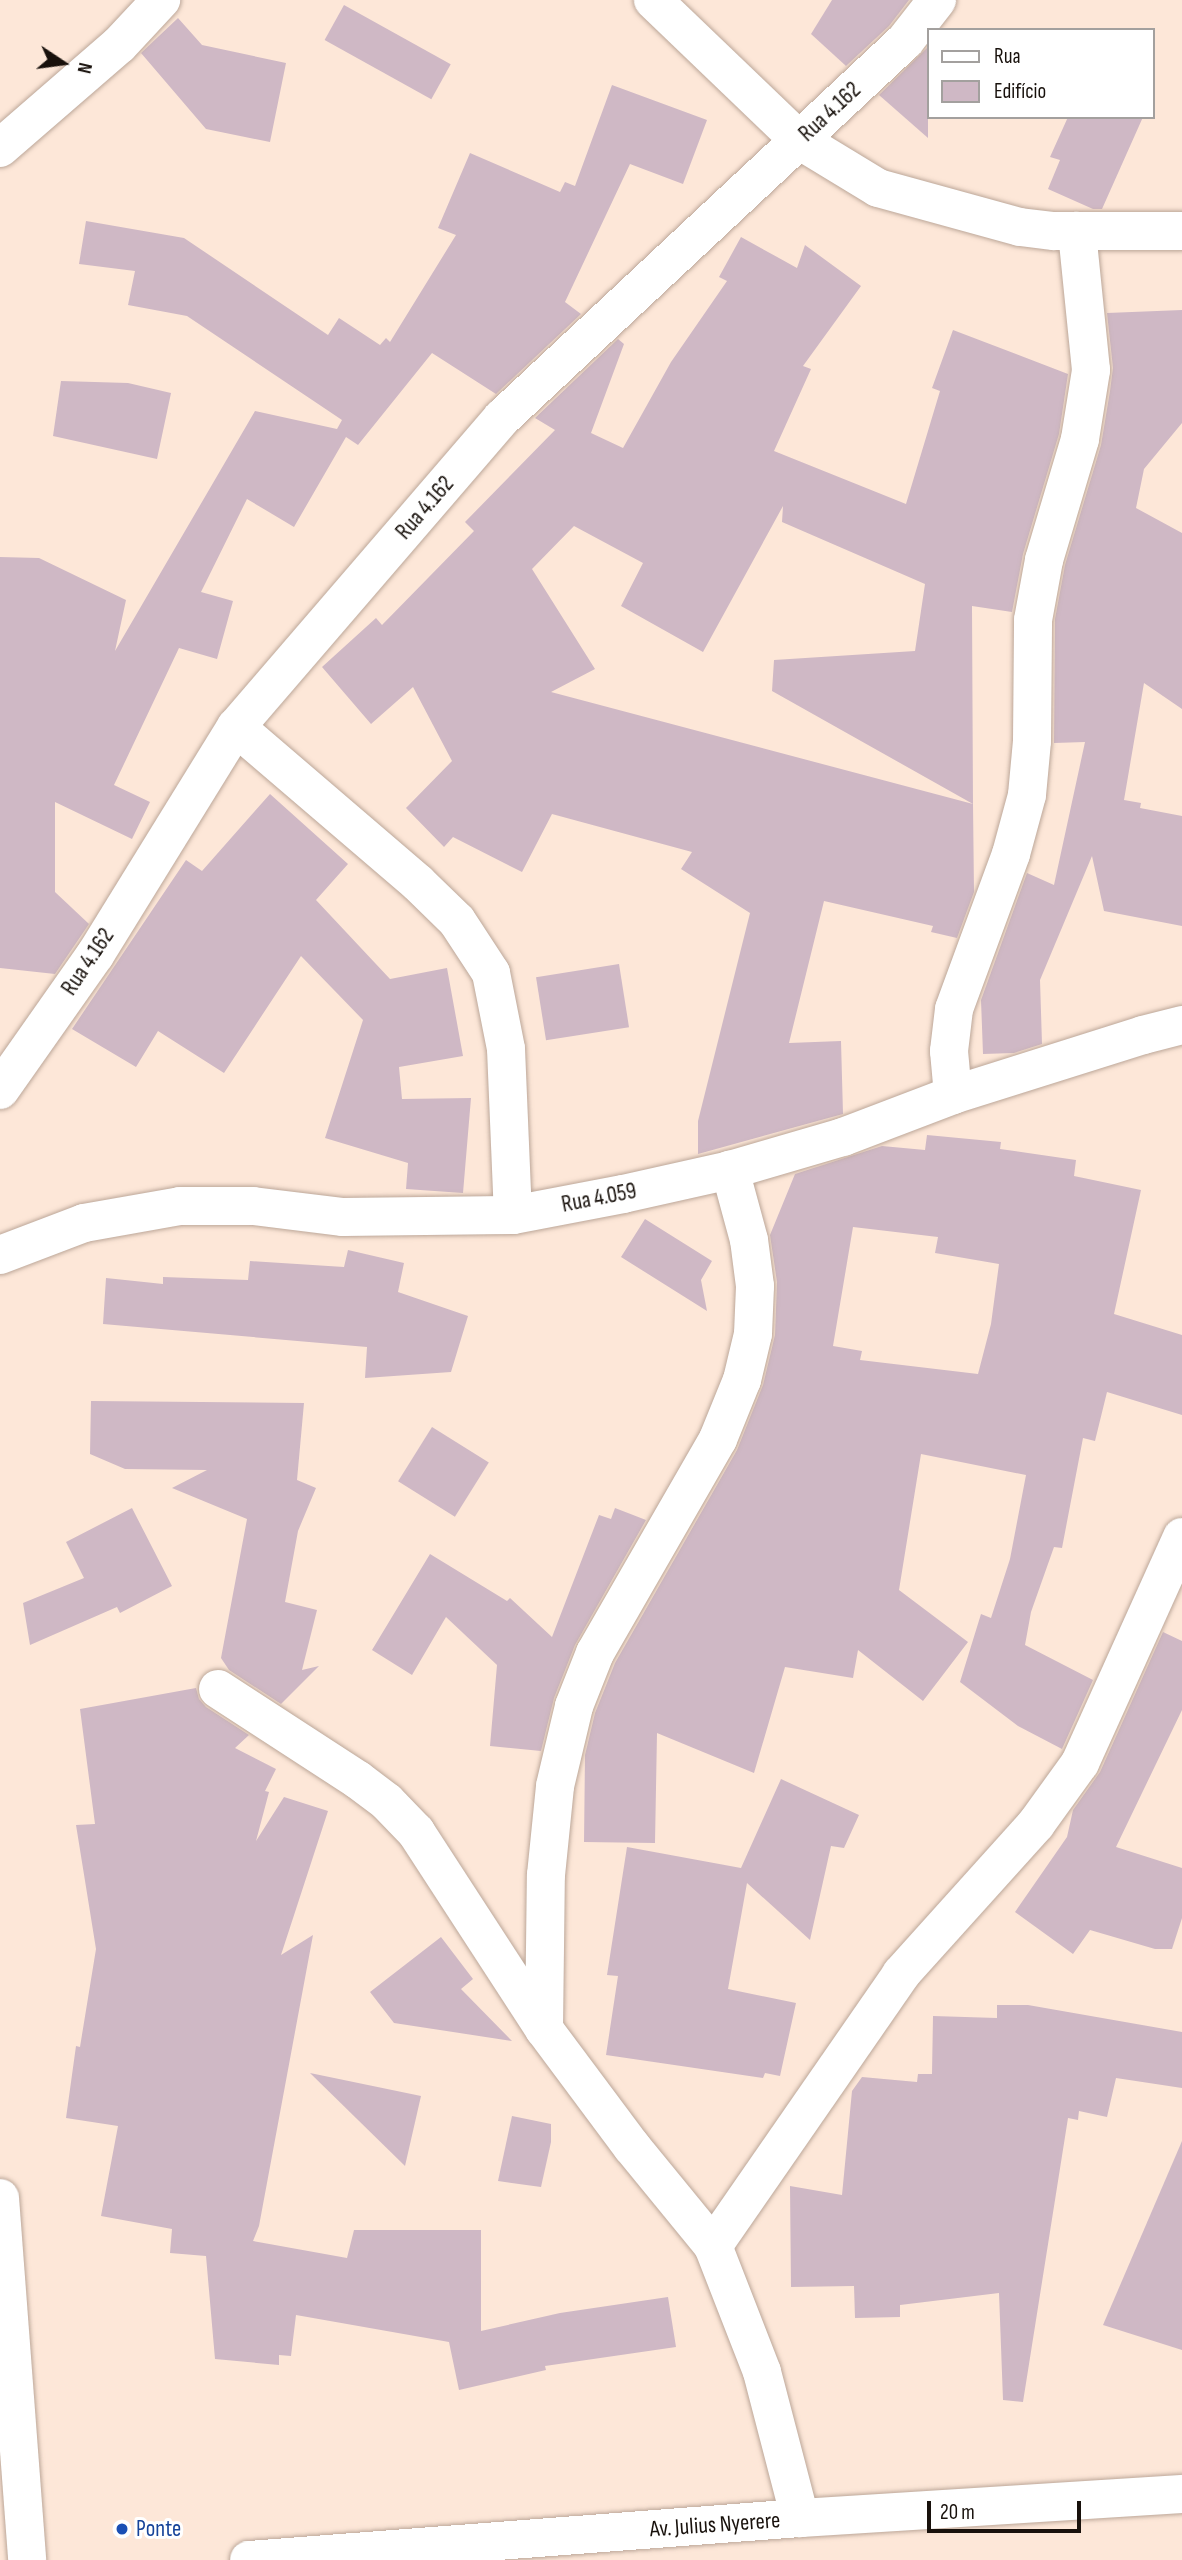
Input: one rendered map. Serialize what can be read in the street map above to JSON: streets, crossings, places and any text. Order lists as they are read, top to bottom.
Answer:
{
  "streets": {
    "street": ["Rua 4.162", "Rua 4.059", "Av. Julius Nyerere"]
  },
  "places": ["Ponte"],
  "legend": ["Rua", "Edifício"],
  "scale_bar": "20 m",
  "north": "right"
}
